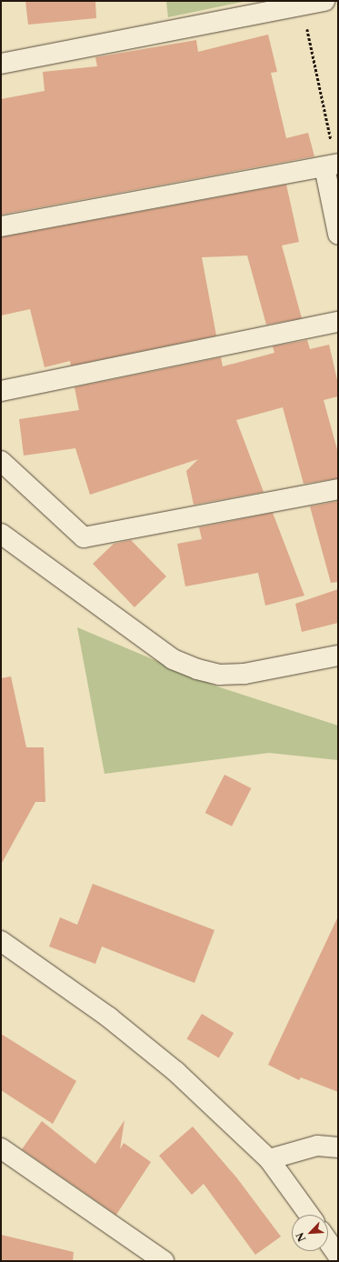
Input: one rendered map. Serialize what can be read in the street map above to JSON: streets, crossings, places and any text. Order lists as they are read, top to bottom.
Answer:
{
  "north": "bottom left"
}
